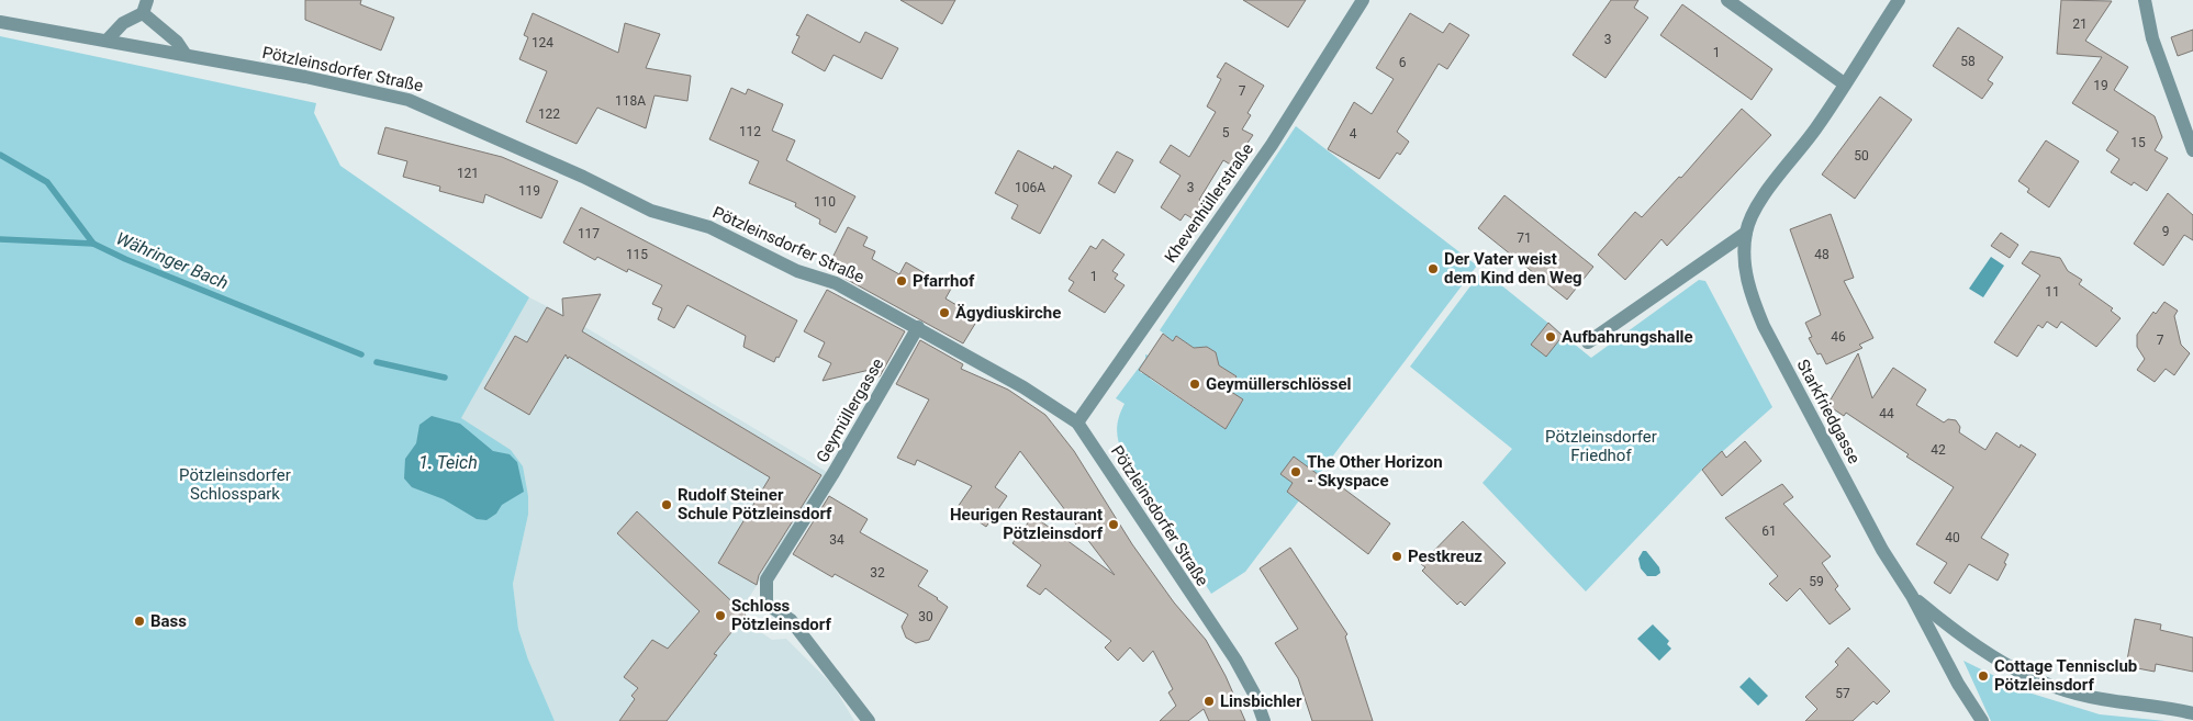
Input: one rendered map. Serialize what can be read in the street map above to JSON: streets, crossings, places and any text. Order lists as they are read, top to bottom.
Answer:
{
  "streets": {
    "street": [
      "Pötzleinsdorfer Straße",
      "Khevenhüllerstraße",
      "Geymüllergasse",
      "Starkfriedgasse"
    ]
  },
  "crossings": [
    ["Pötzleinsdorfer Straße", "Khevenhüllerstraße"],
    ["Pötzleinsdorfer Straße", "Geymüllergasse"]
  ],
  "water": ["Währinger Bach", "1. Teich"],
  "parks": ["Pötzleinsdorfer Friedhof", "Pötzleinsdorfer Schlosspark"],
  "places": [
    "Der Vater weist dem Kind den Weg",
    "Pfarrhof",
    "Ägydiuskirche",
    "Aufbahrungshalle",
    "Geymüllerschlössel",
    "The Other Horizon - Skyspace",
    "Rudolf Steiner Schule Pötzleinsdorf",
    "Heurigen Restaurant Pötzleinsdorf",
    "Pestkreuz",
    "Schloss Pötzleinsdorf",
    "Bass",
    "Cottage Tennisclub Pötzleinsdorf",
    "Linsbichler"
  ],
  "house_numbers": [
    "21",
    "3",
    "124",
    "1",
    "58",
    "6",
    "19",
    "7",
    "118A",
    "122",
    "112",
    "5",
    "4",
    "15",
    "50",
    "121",
    "106A",
    "3",
    "119",
    "110",
    "9",
    "117",
    "71",
    "115",
    "48",
    "1",
    "11",
    "46",
    "7",
    "44",
    "42",
    "61",
    "40",
    "34",
    "32",
    "59",
    "30",
    "57"
  ]
}
